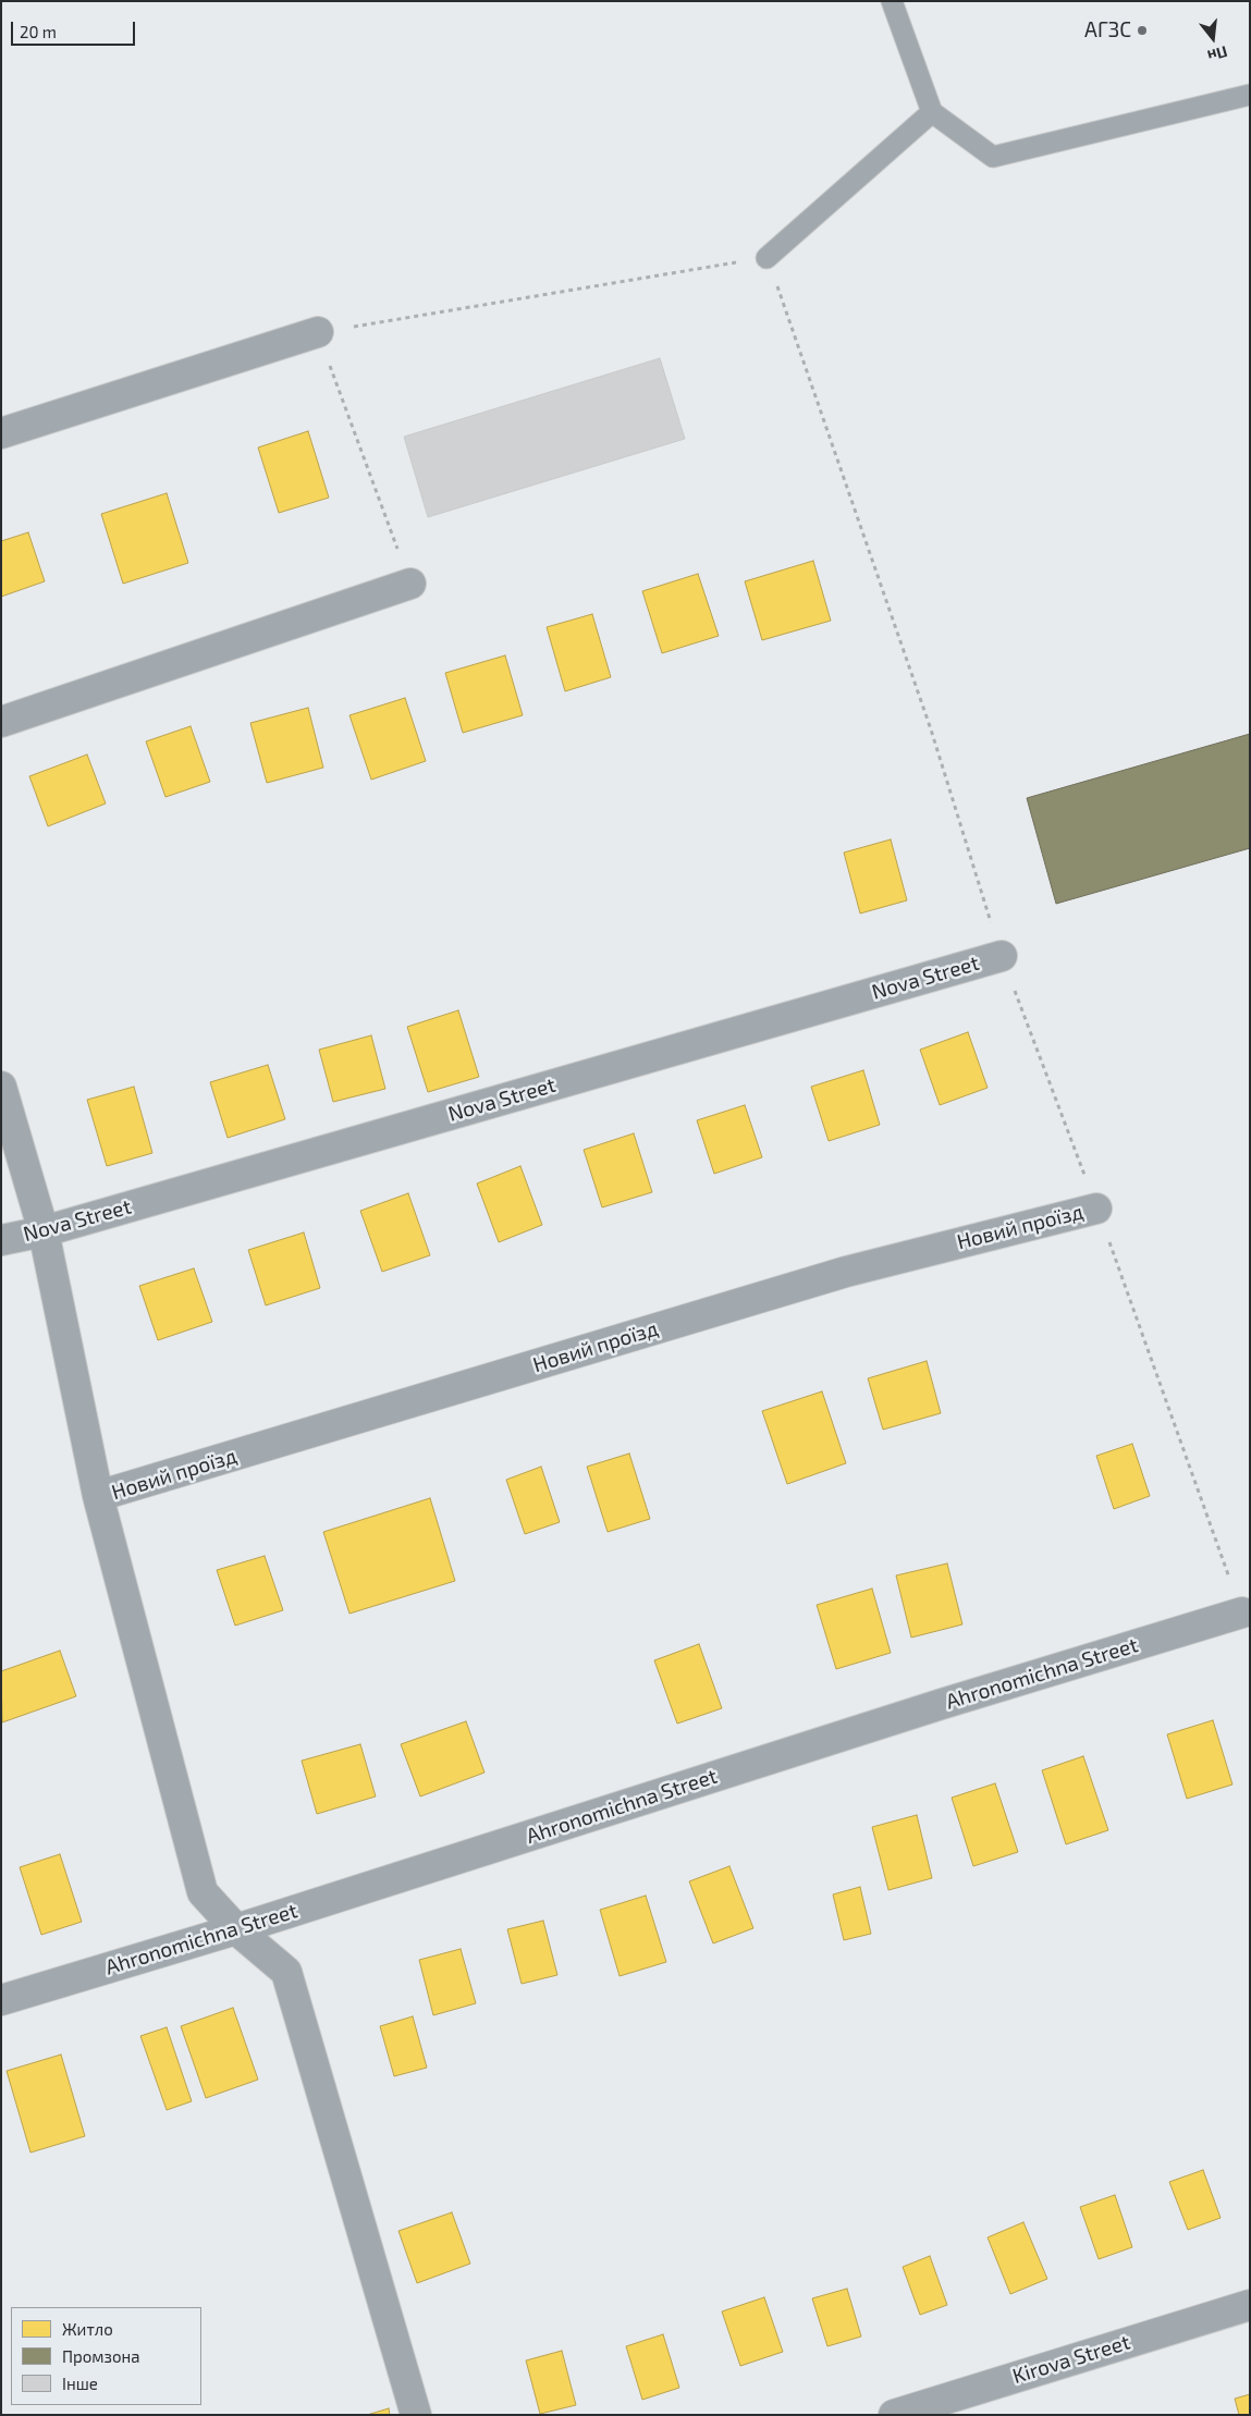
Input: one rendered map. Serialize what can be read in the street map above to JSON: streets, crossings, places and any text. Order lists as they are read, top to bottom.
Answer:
{
  "streets": {
    "street": [
      "Nova Street",
      "Новий проїзд",
      "Ahronomichna Street",
      "Kirova Street"
    ]
  },
  "places": ["АГЗС"],
  "legend": ["Житло", "Промзона", "Інше"],
  "scale_bar": "20 m",
  "north": "bottom"
}
